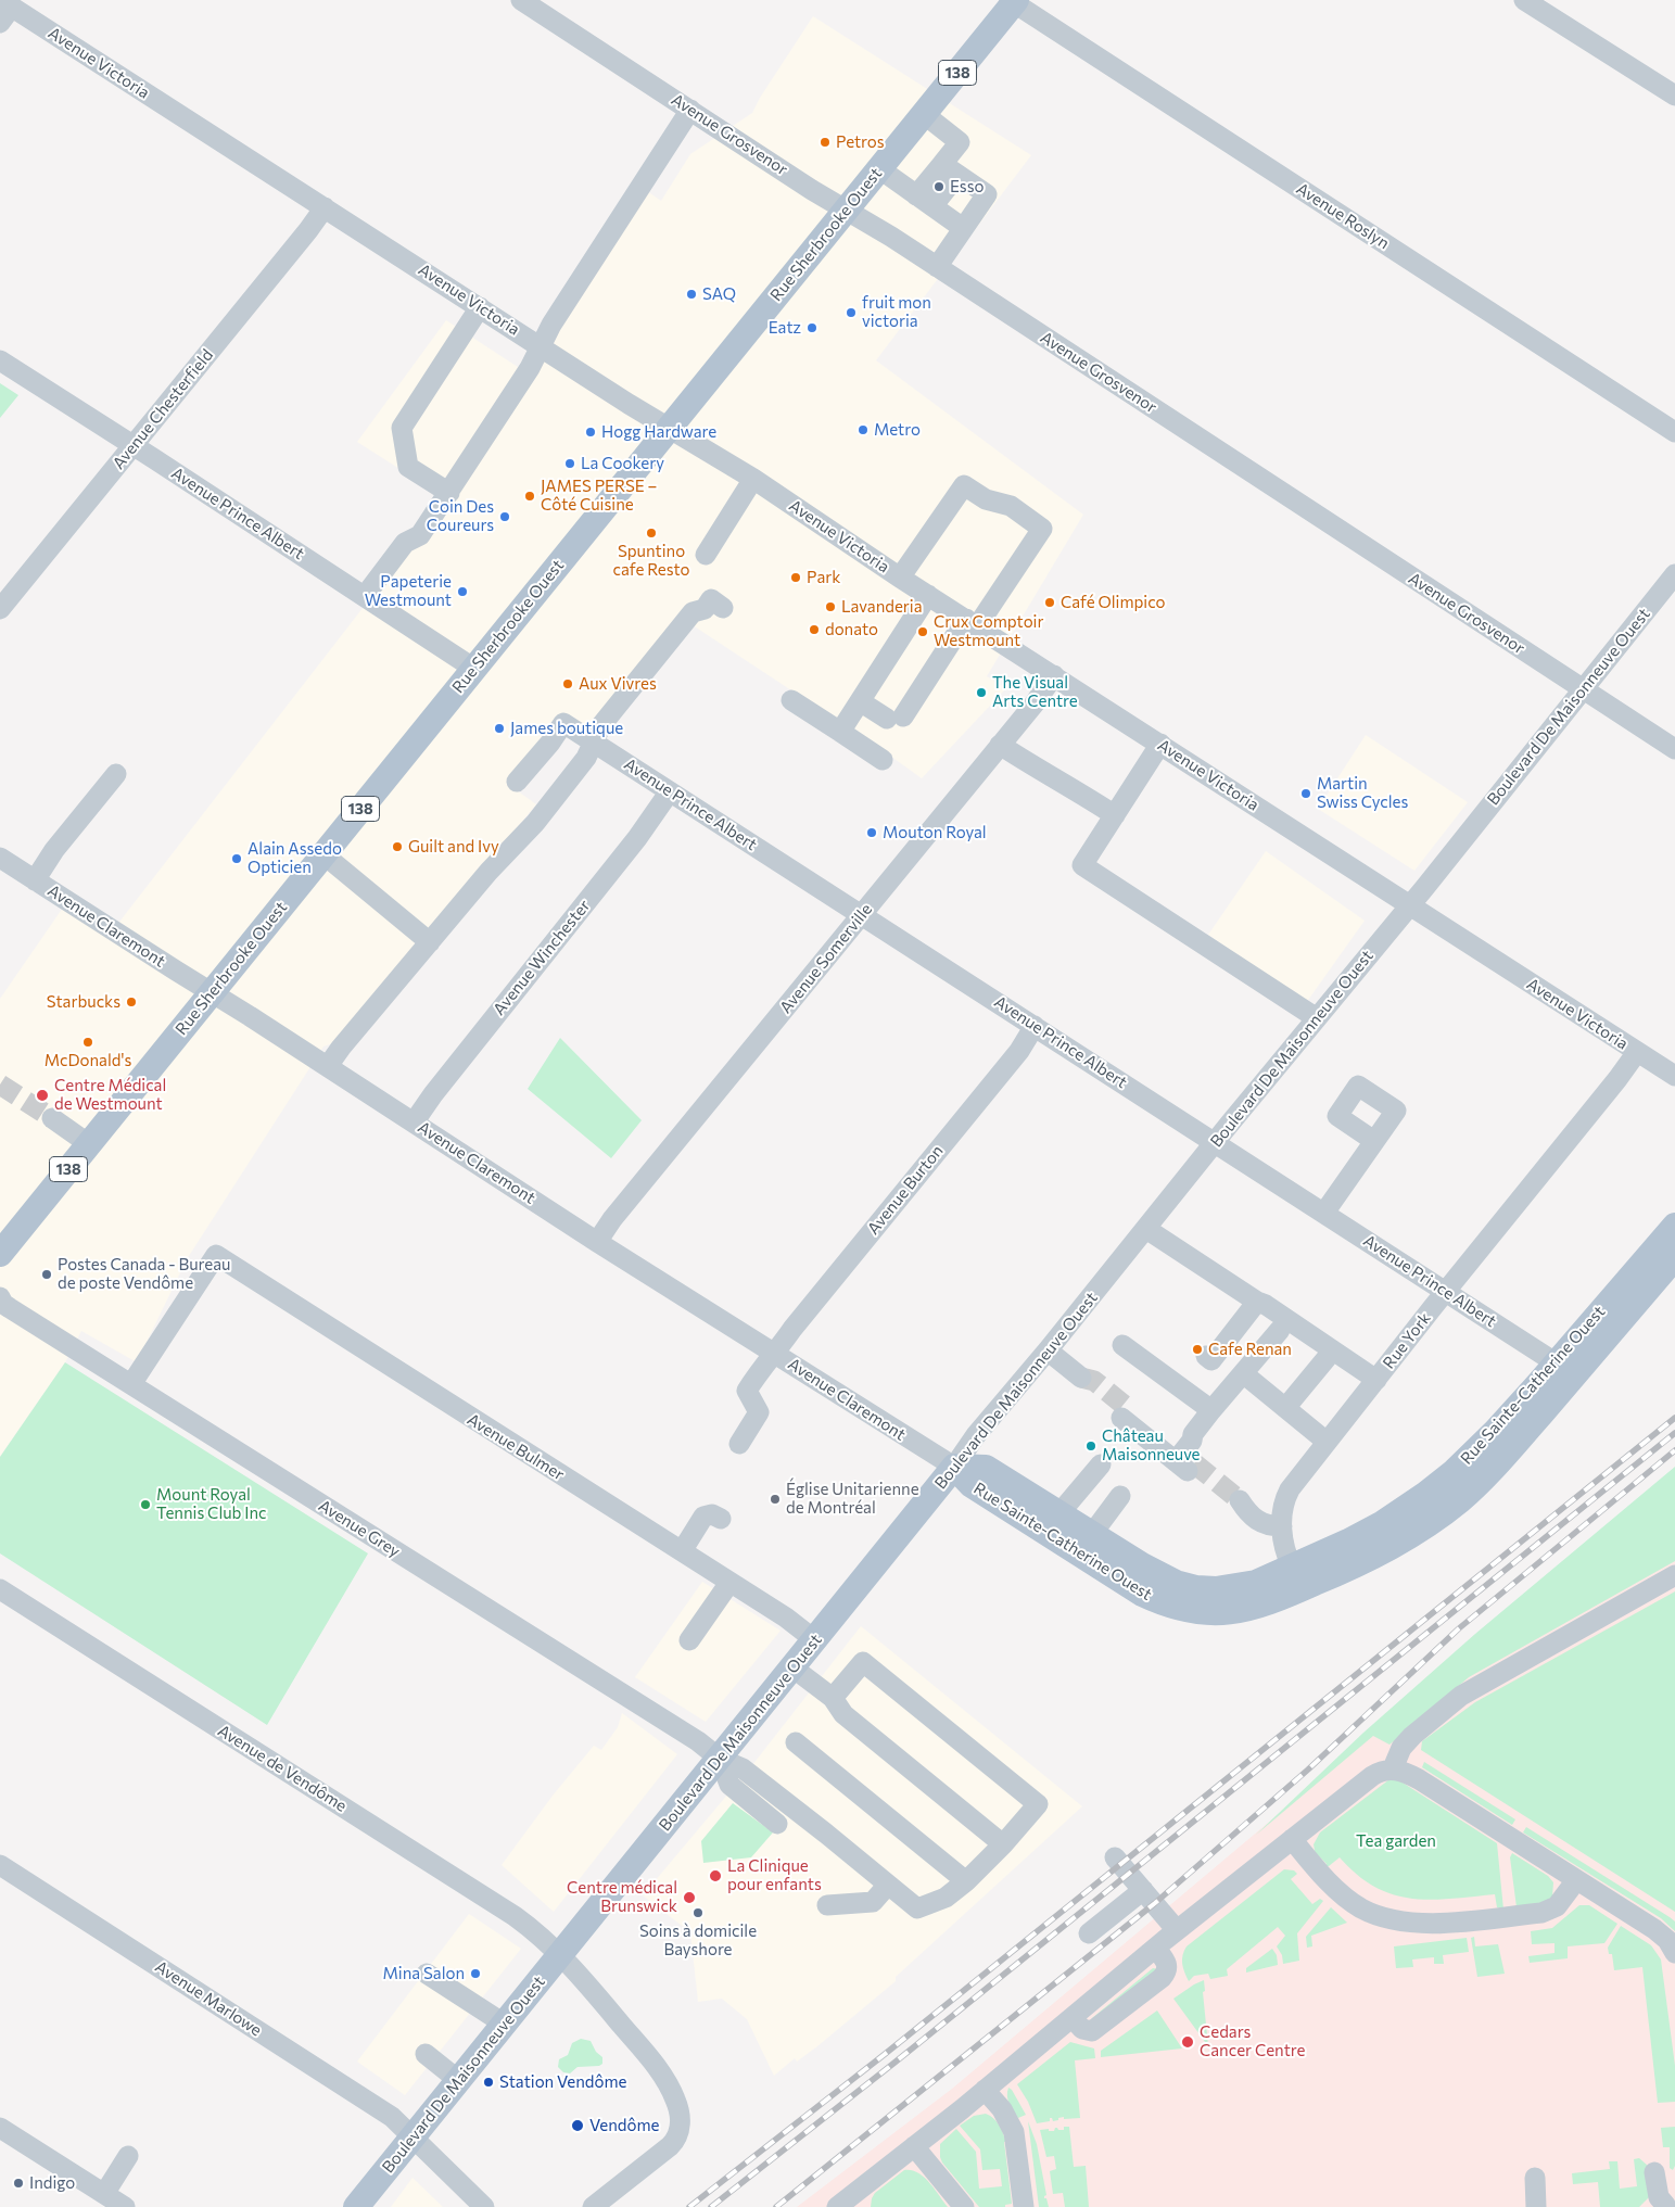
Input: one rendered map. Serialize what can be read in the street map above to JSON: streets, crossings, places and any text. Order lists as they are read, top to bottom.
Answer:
{
  "streets": {
    "main road": [
      "138",
      "Rue Sherbrooke Ouest",
      "Boulevard De Maisonneuve Ouest",
      "Rue Sainte-Catherine Ouest"
    ],
    "street": [
      "Avenue Victoria",
      "Avenue Grosvenor",
      "Avenue Roslyn",
      "Avenue Chesterfield",
      "Avenue Prince Albert",
      "Avenue Claremont",
      "Avenue Winchester",
      "Avenue Somerville",
      "Avenue Burton",
      "Rue York",
      "Avenue Bulmer",
      "Avenue Grey",
      "Avenue de Vendôme",
      "Avenue Marlowe"
    ]
  },
  "crossings": [
    ["Avenue Victoria", "Rue Sherbrooke Ouest"],
    ["Avenue Victoria", "Avenue Chesterfield"],
    ["Avenue Victoria", "Boulevard De Maisonneuve Ouest"],
    ["Avenue Victoria", "Avenue Somerville"],
    ["Avenue Victoria", "Rue York"],
    ["Avenue Grosvenor", "Rue Sherbrooke Ouest"],
    ["Avenue Grosvenor", "Boulevard De Maisonneuve Ouest"],
    ["Avenue Roslyn", "Rue Sherbrooke Ouest"],
    ["Rue Sherbrooke Ouest", "Avenue Prince Albert"],
    ["Rue Sherbrooke Ouest", "Avenue Claremont"],
    ["Avenue Chesterfield", "Avenue Prince Albert"],
    ["Avenue Prince Albert", "Boulevard De Maisonneuve Ouest"],
    ["Avenue Prince Albert", "Avenue Winchester"],
    ["Avenue Prince Albert", "Avenue Somerville"],
    ["Avenue Prince Albert", "Avenue Burton"],
    ["Avenue Prince Albert", "Rue York"],
    ["Avenue Prince Albert", "Rue Sainte-Catherine Ouest"],
    ["Boulevard De Maisonneuve Ouest", "Avenue Claremont"],
    ["Boulevard De Maisonneuve Ouest", "Rue Sainte-Catherine Ouest"],
    ["Boulevard De Maisonneuve Ouest", "Avenue Bulmer"],
    ["Boulevard De Maisonneuve Ouest", "Avenue Grey"],
    ["Boulevard De Maisonneuve Ouest", "Avenue de Vendôme"],
    ["Boulevard De Maisonneuve Ouest", "Avenue Marlowe"],
    ["Avenue Claremont", "Avenue Winchester"],
    ["Avenue Claremont", "Avenue Somerville"],
    ["Avenue Claremont", "Avenue Burton"],
    ["Avenue Claremont", "Rue Sainte-Catherine Ouest"],
    ["Rue York", "Rue Sainte-Catherine Ouest"],
    ["Avenue Bulmer", "Avenue Grey"]
  ],
  "parks": ["Tea garden"],
  "places": [
    "Petros",
    "Esso",
    "SAQ",
    "fruit mon victoria",
    "Eatz",
    "Metro",
    "Hogg Hardware",
    "La Cookery",
    "JAMES PERSE – Côté Cuisine",
    "Coin Des Coureurs",
    "Spuntino cafe Resto",
    "Park",
    "Papeterie Westmount",
    "Café Olimpico",
    "Lavanderia",
    "donato",
    "Crux Comptoir Westmount",
    "Aux Vivres",
    "The Visual Arts Centre",
    "James boutique",
    "Martin Swiss Cycles",
    "Mouton Royal",
    "Guilt and Ivy",
    "Alain Assedo Opticien",
    "Starbucks",
    "McDonald's",
    "Centre Médical de Westmount",
    "Postes Canada - Bureau de poste Vendôme",
    "Cafe Renan",
    "Château Maisonneuve",
    "Église Unitarienne de Montréal",
    "Mount Royal Tennis Club Inc",
    "La Clinique pour enfants",
    "Centre médical Brunswick",
    "Soins à domicile Bayshore",
    "Mina Salon",
    "Cedars Cancer Centre",
    "Station Vendôme",
    "Vendôme",
    "Indigo"
  ]
}
